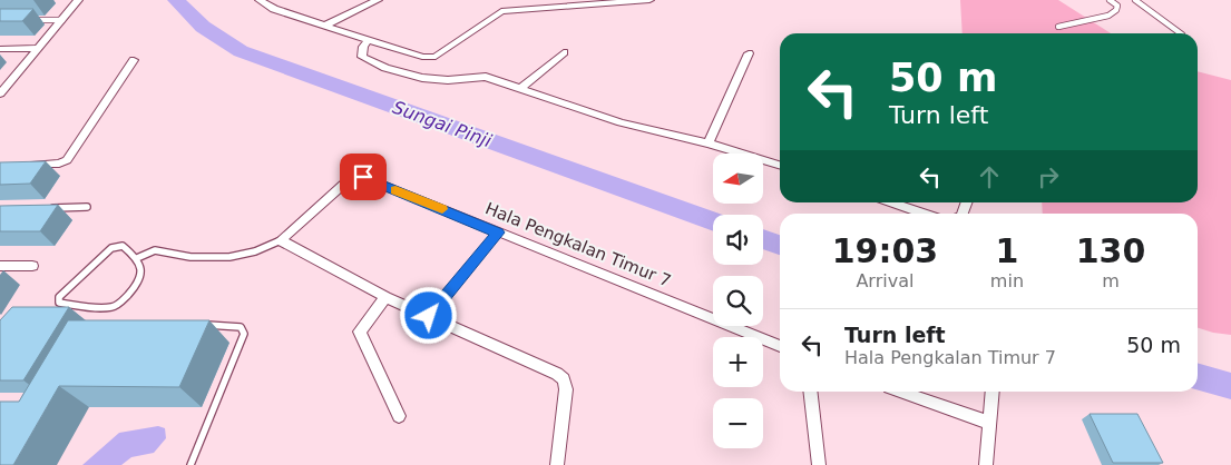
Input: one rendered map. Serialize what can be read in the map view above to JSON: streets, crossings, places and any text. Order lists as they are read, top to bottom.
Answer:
{
  "streets": {
    "street": ["Hala Pengkalan Timur 7"]
  },
  "water": ["Sungai Pinji"],
  "north": "left",
  "page": {
    "turn": ["50 m", "Turn left"],
    "map_buttons": ["+", "−"],
    "eta": [
      "19:03",
      "Arrival",
      "1",
      "min",
      "130",
      "m"
    ],
    "list": [
      {
        "name": "Turn left",
        "note": "Hala Pengkalan Timur 7",
        "value": "50 m"
      }
    ]
  }
}
